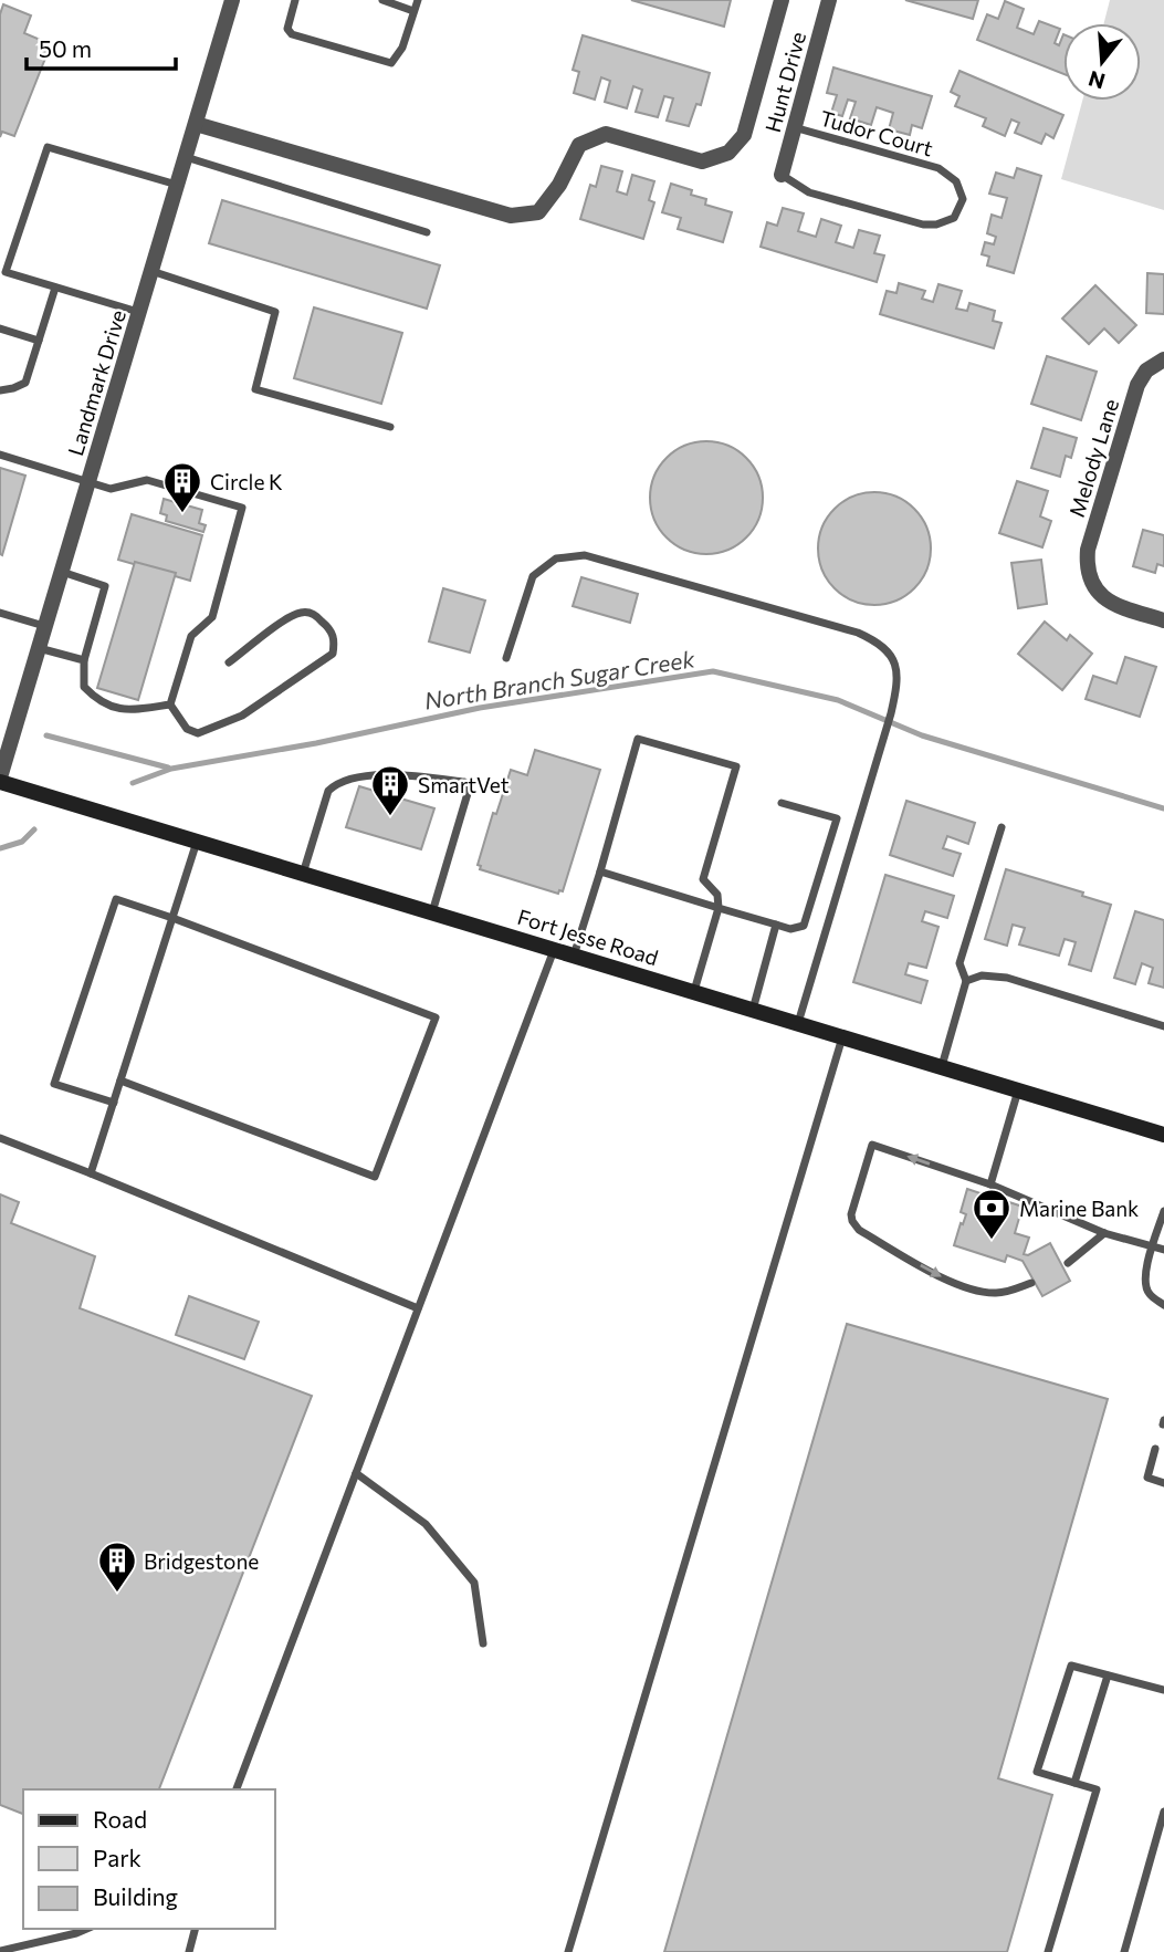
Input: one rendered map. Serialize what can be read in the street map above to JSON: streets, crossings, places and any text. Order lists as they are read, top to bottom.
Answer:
{
  "streets": {
    "main road": ["Fort Jesse Road"],
    "street": ["Hunt Drive", "Landmark Drive", "Melody Lane"],
    "lane": ["Tudor Court"]
  },
  "crossings": [
    ["Hunt Drive", "Tudor Court"],
    ["Landmark Drive", "Fort Jesse Road"]
  ],
  "water": ["North Branch Sugar Creek"],
  "places": {
    "building": ["Circle K", "SmartVet", "Bridgestone"],
    "bank": ["Marine Bank"]
  },
  "legend": ["Road", "Park", "Building"],
  "scale_bar": "50 m",
  "north": "bottom"
}
